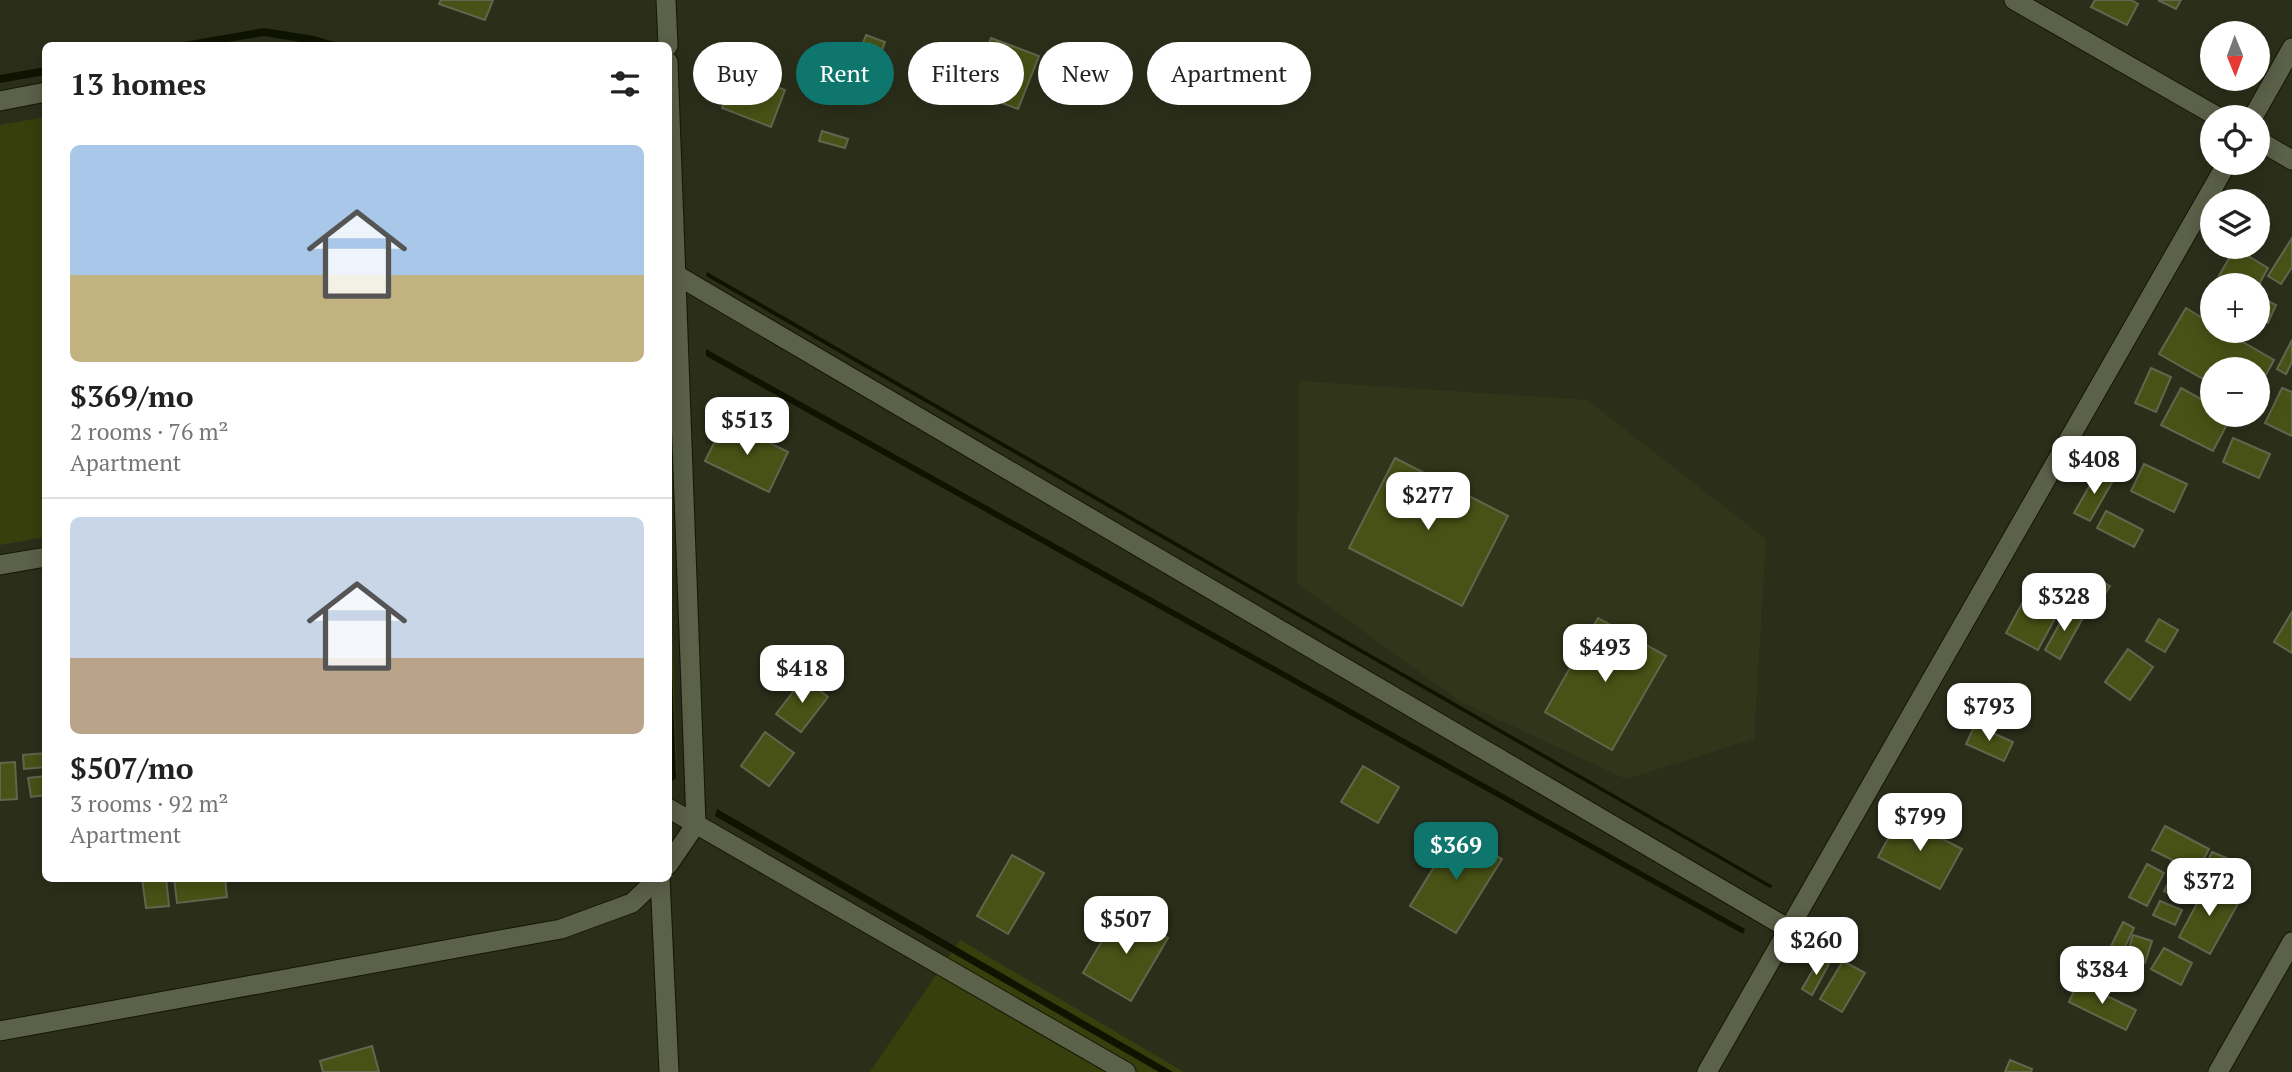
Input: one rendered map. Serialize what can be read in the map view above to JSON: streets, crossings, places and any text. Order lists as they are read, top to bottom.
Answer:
{
  "north": "bottom",
  "page": {
    "map_buttons": ["+", "−"],
    "chip": [
      "Buy",
      "Rent",
      "Filters",
      "New",
      "Apartment"
    ],
    "heading": "13 homes",
    "list": [
      {
        "name": "$369/mo",
        "note": "2 rooms · 76 m² · Apartment"
      },
      {
        "name": "$507/mo",
        "note": "3 rooms · 92 m² · Apartment"
      }
    ],
    "price": [
      "$513",
      "$408",
      "$277",
      "$328",
      "$493",
      "$418",
      "$793",
      "$799",
      "$369",
      "$372",
      "$507",
      "$260",
      "$384"
    ]
  }
}
